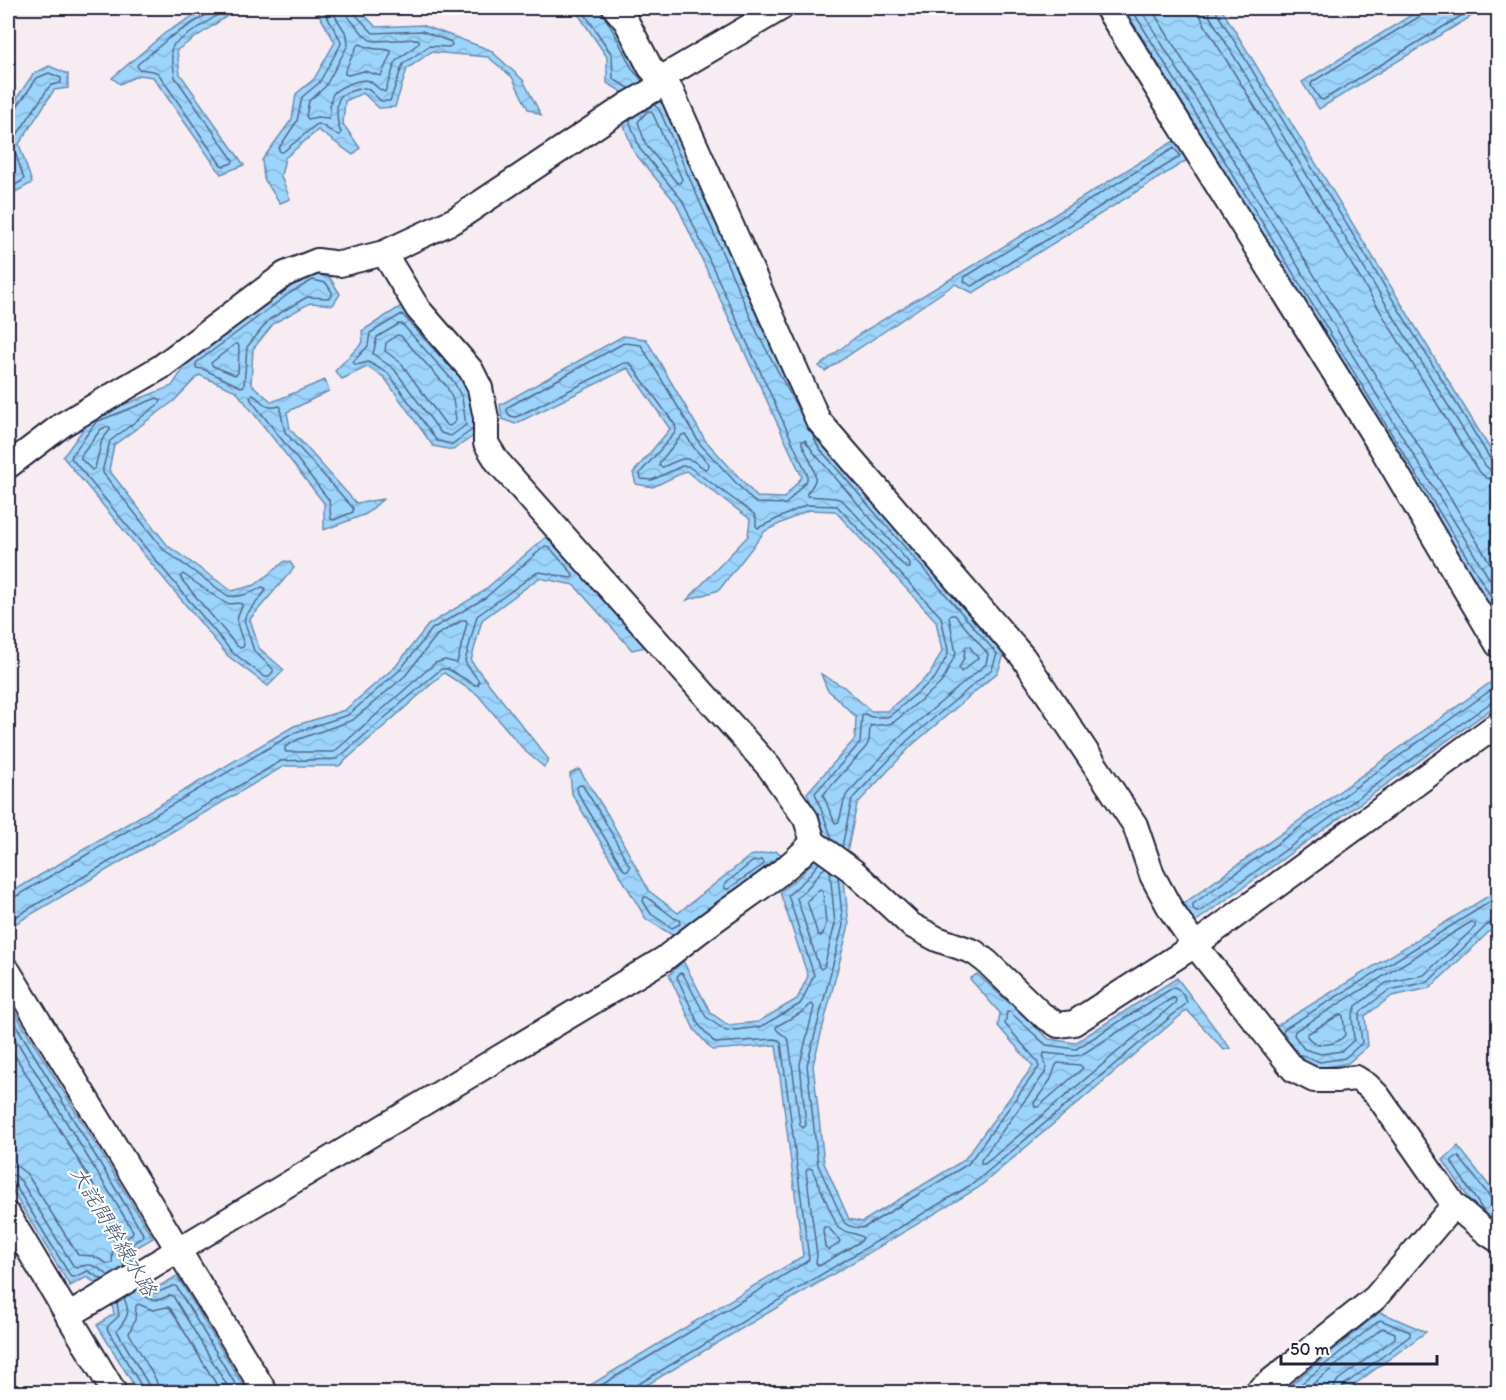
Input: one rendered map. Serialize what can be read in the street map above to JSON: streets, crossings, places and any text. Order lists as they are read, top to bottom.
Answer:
{
  "water": ["大詫間幹線水路"],
  "scale_bar": "50 m"
}
